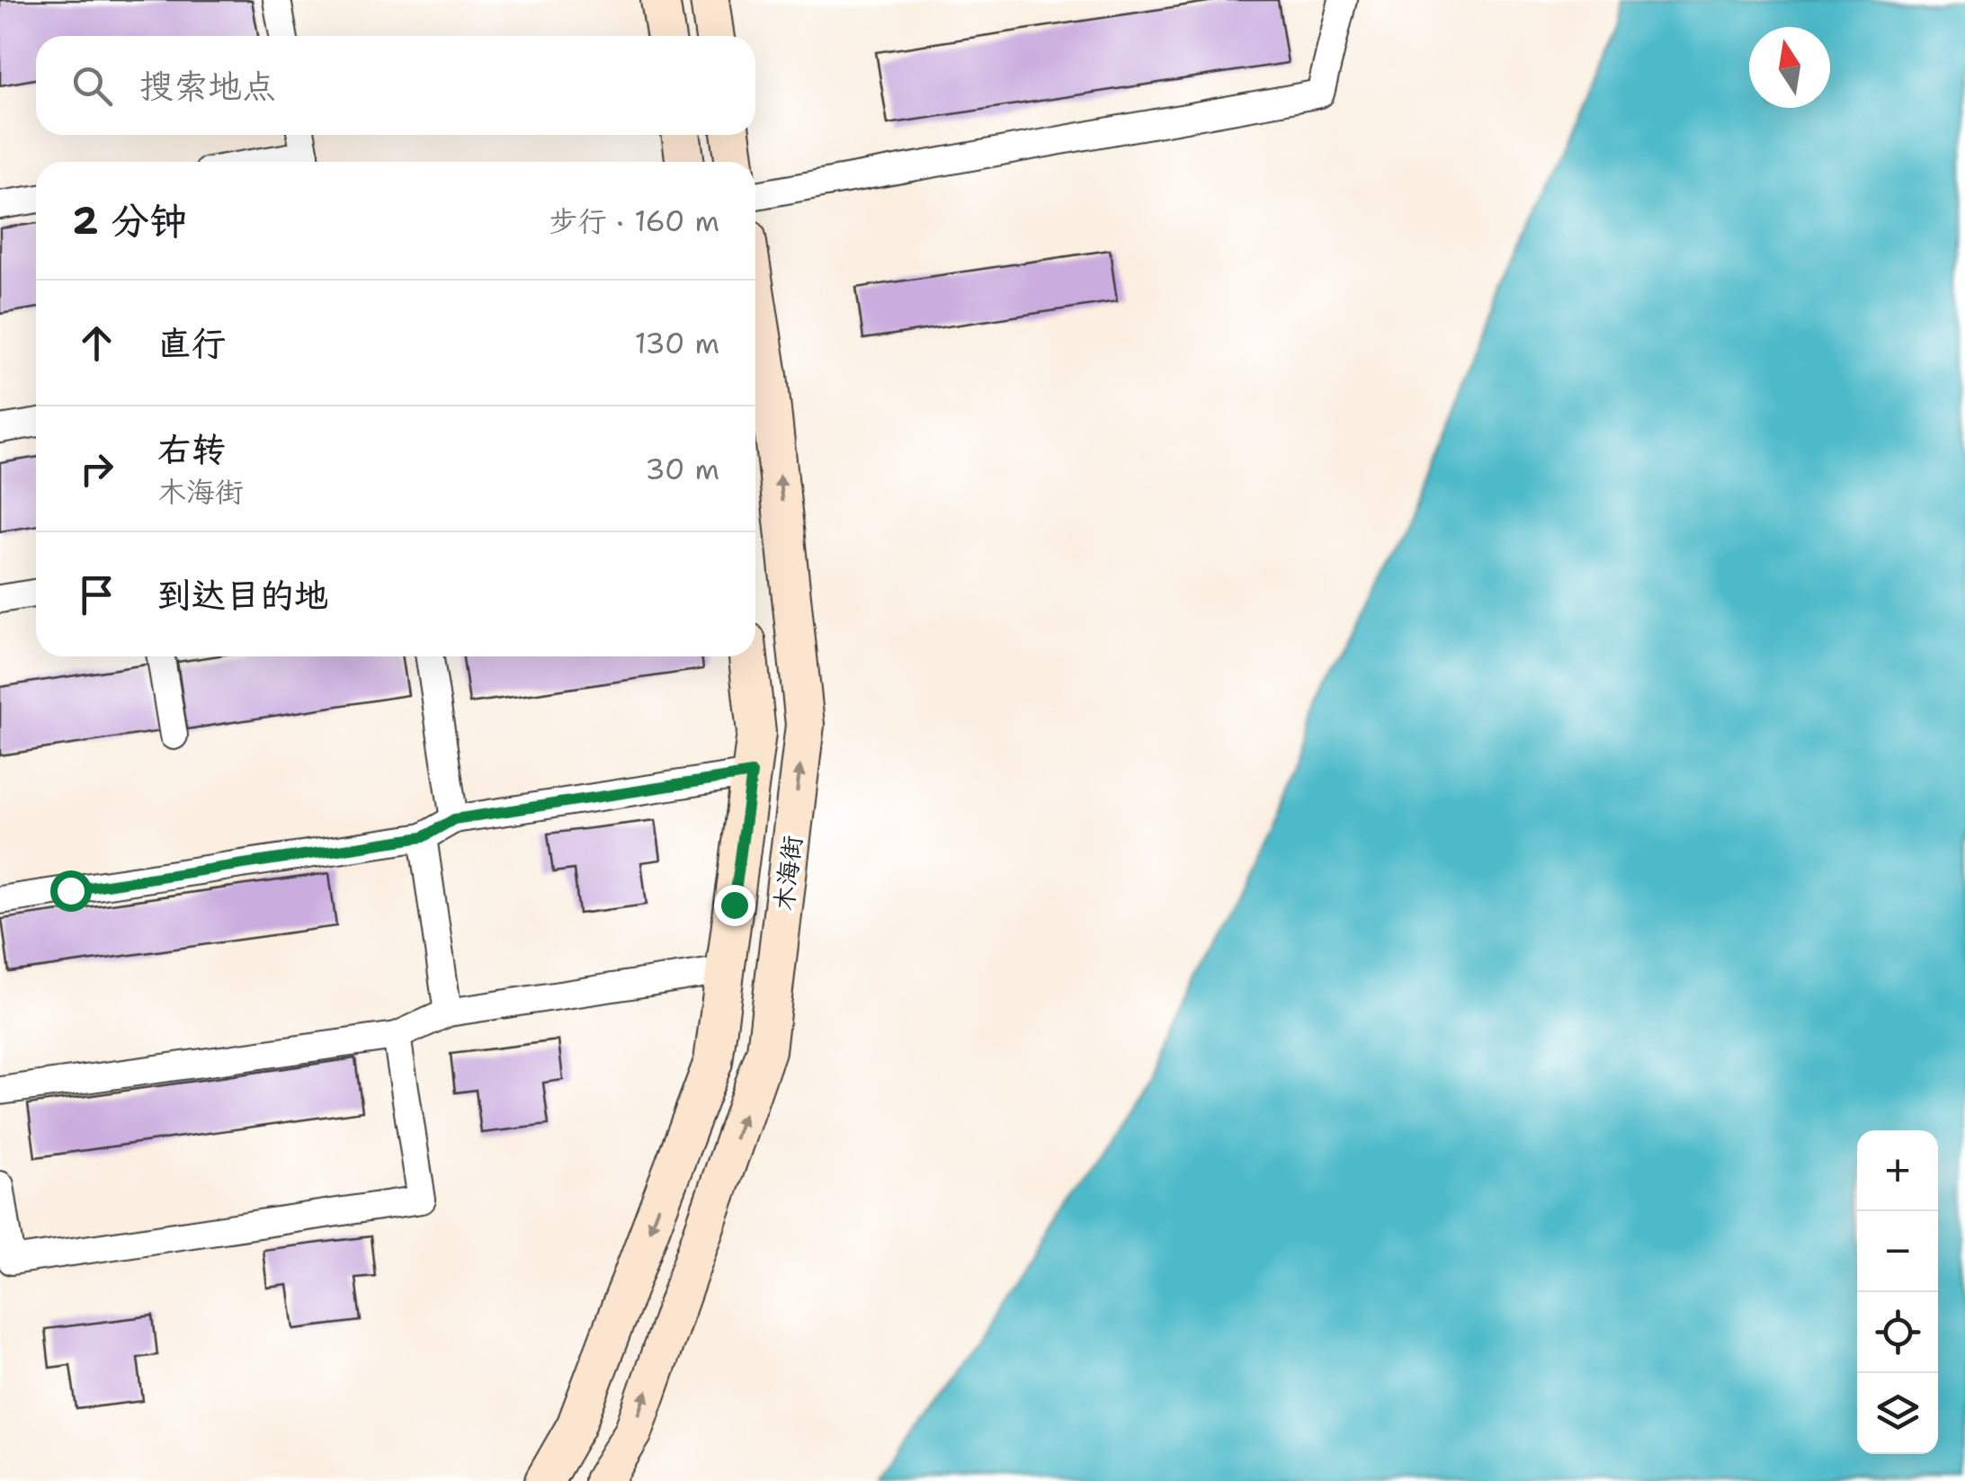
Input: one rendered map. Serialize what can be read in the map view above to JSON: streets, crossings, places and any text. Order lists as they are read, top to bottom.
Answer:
{
  "streets": {
    "main road": ["木海街"]
  },
  "north": "top",
  "page": {
    "search": "搜索地点",
    "heading": ["2 分钟", "步行 · 160 m"],
    "list": [
      ["直行", "130 m"],
      ["右转", "木海街", "30 m"],
      "到达目的地"
    ],
    "map_buttons": ["+", "−"]
  }
}
